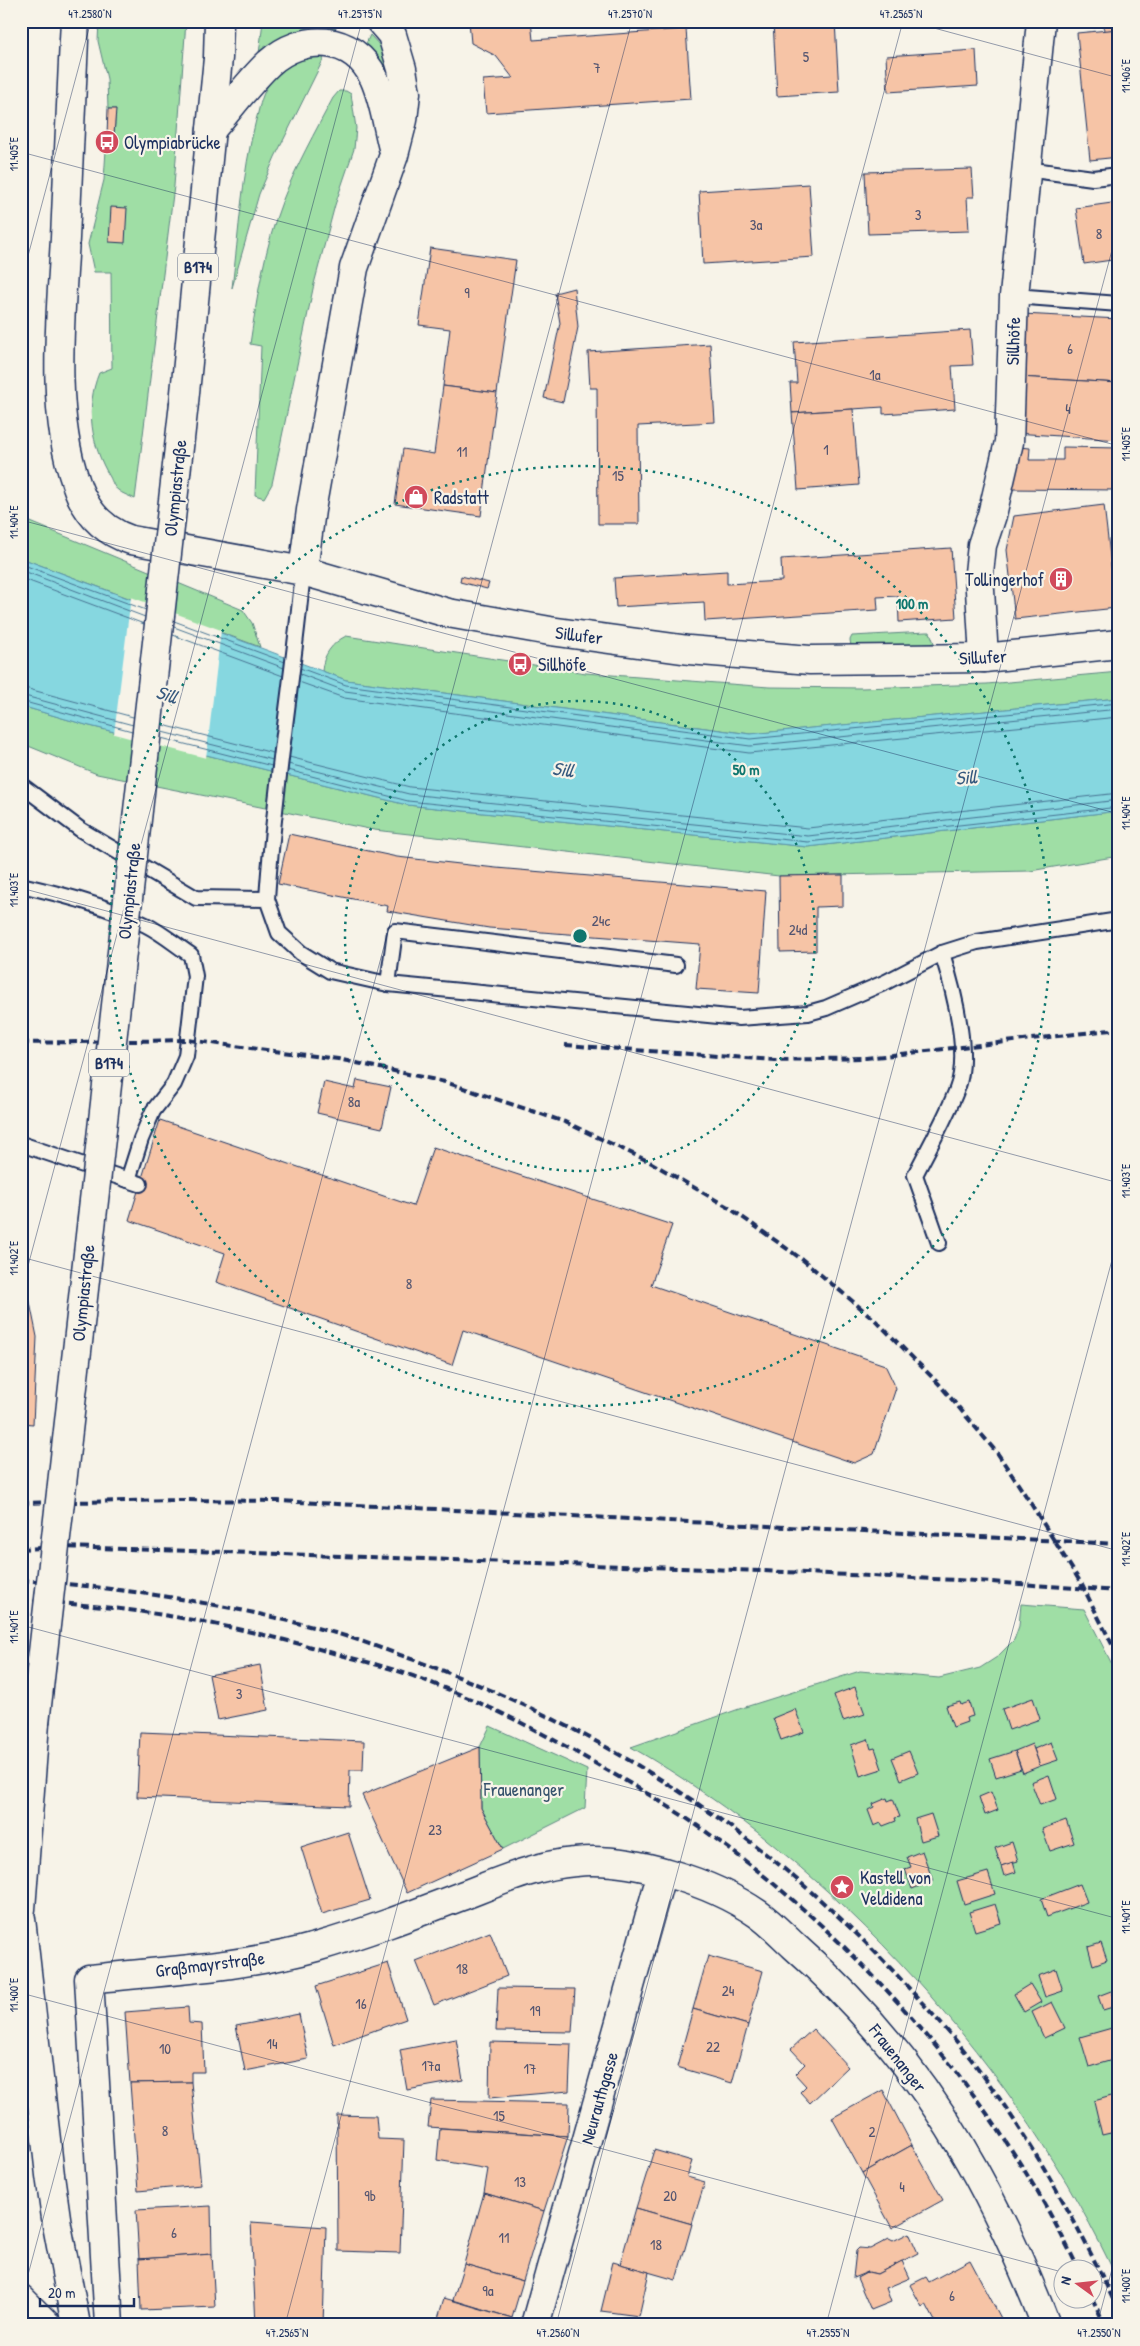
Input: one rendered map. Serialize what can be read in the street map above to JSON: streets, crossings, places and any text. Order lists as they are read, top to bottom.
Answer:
{
  "streets": {
    "street": [
      "B174",
      "Sillhöfe",
      "Olympiastraße",
      "Sillufer",
      "Graßmayrstraße",
      "Frauenanger",
      "Neurauthgasse"
    ]
  },
  "crossings": [
    ["Sillhöfe", "Sillufer"],
    ["Graßmayrstraße", "Frauenanger"],
    ["Graßmayrstraße", "Neurauthgasse"],
    ["Frauenanger", "Neurauthgasse"]
  ],
  "water": ["Sill"],
  "parks": ["Frauenanger"],
  "places": {
    "bus stop": ["Olympiabrücke", "Sillhöfe"],
    "shop": ["Radstatt"],
    "building": ["Tollingerhof"],
    "place": ["Kastell von Veldidena"]
  },
  "house_numbers": [
    "5",
    "7",
    "3",
    "3a",
    "8",
    "9",
    "6",
    "1a",
    "4",
    "1",
    "11",
    "15",
    "24c",
    "24d",
    "8a",
    "8",
    "3",
    "23",
    "18",
    "24",
    "16",
    "19",
    "14",
    "22",
    "10",
    "17a",
    "17",
    "15",
    "8",
    "2",
    "13",
    "4",
    "9b",
    "20",
    "6",
    "11",
    "18",
    "9a",
    "6"
  ],
  "scale_bar": "20 m",
  "north": "left",
  "coordinates": [
    "47.2580°N",
    "47.2575°N",
    "47.2570°N",
    "47.2565°N",
    "11.406°E",
    "11.405°E",
    "11.404°E",
    "11.403°E",
    "11.402°E",
    "11.401°E",
    "11.400°E",
    "47.2560°N",
    "47.2555°N",
    "47.2550°N"
  ],
  "rings": ["100 m", "50 m"]
}
